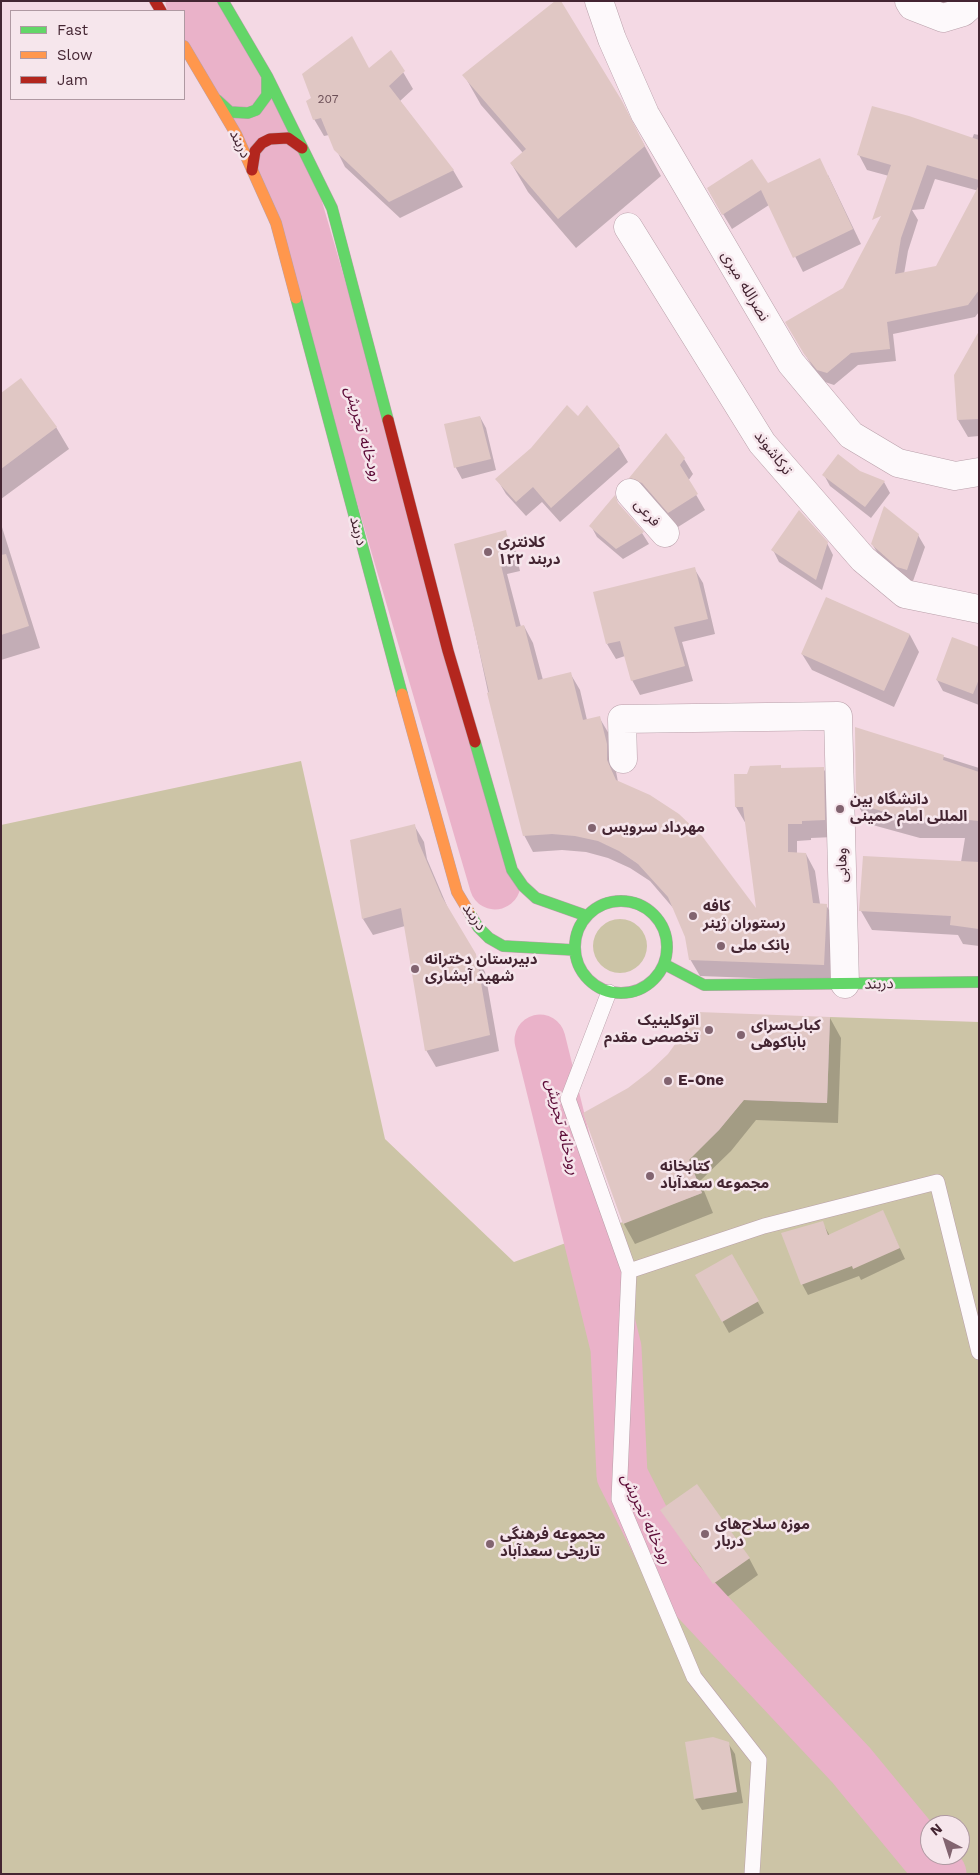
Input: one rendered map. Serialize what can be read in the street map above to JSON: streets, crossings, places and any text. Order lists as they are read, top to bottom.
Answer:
{
  "streets": {
    "main road": ["دربند"],
    "street": [
      "نصرالله میری",
      "ترکاشوند",
      "فرعی",
      "وهابی"
    ]
  },
  "crossings": [
    ["دربند", "وهابی"]
  ],
  "water": ["رودخانه تجریش"],
  "places": [
    "کلانتری ۱۲۲ دربند",
    "دانشگاه بین المللی امام خمینی",
    "مهرداد سرویس",
    "کافه رستوران ژینر",
    "بانک ملی",
    "دبیرستان دخترانه شهید آبشاری",
    "اتوکلینیک تخصصی مقدم",
    "کباب‌سرای باباکوهی",
    "E-One",
    "کتابخانه مجموعه سعدآباد",
    "موزه سلاح‌های دربار",
    "مجموعه فرهنگی تاریخی سعدآباد"
  ],
  "house_numbers": ["207"],
  "legend": ["Fast", "Slow", "Jam"],
  "north": "top left"
}
